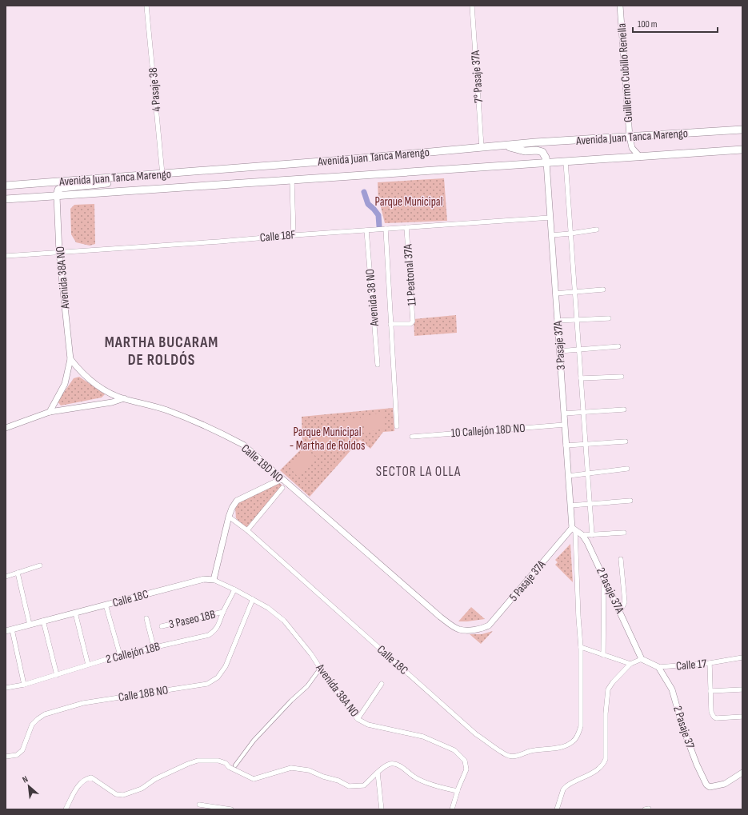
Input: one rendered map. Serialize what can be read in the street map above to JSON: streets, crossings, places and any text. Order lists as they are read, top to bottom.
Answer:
{
  "streets": {
    "main road": ["Avenida Juan Tanca Marengo"],
    "street": [
      "Guillermo Cubillo Renella",
      "7° Pasaje 37A",
      "4 Pasaje 38",
      "Calle 18F",
      "11 Peatonal 37A",
      "Avenida 38A NO",
      "Avenida 38 NO",
      "3 Pasaje 37A",
      "10 Callejón 18D NO",
      "Calle 18D NO",
      "5 Pasaje 37A",
      "2 Pasaje 37A",
      "Calle 18C",
      "3 Paseo 18B",
      "2 Callejón 18B",
      "Calle 17",
      "Calle 18B NO",
      "2 Pasaje 37"
    ]
  },
  "crossings": [
    ["Guillermo Cubillo Renella", "Avenida Juan Tanca Marengo"],
    ["7° Pasaje 37A", "Avenida Juan Tanca Marengo"],
    ["4 Pasaje 38", "Avenida Juan Tanca Marengo"],
    ["Avenida Juan Tanca Marengo", "Avenida 38A NO"],
    ["Avenida Juan Tanca Marengo", "3 Pasaje 37A"],
    ["Calle 18F", "11 Peatonal 37A"],
    ["Calle 18F", "Avenida 38A NO"],
    ["Calle 18F", "Avenida 38 NO"],
    ["Calle 18F", "3 Pasaje 37A"],
    ["Avenida 38A NO", "Calle 18B NO"],
    ["3 Pasaje 37A", "10 Callejón 18D NO"],
    ["3 Pasaje 37A", "5 Pasaje 37A"],
    ["3 Pasaje 37A", "2 Pasaje 37A"],
    ["Calle 18D NO", "5 Pasaje 37A"],
    ["5 Pasaje 37A", "2 Pasaje 37A"],
    ["2 Pasaje 37A", "Calle 17"],
    ["3 Paseo 18B", "2 Callejón 18B"],
    ["Calle 17", "2 Pasaje 37"]
  ],
  "districts": ["MARTHA BUCARAM DE ROLDÓS", "SECTOR LA OLLA"],
  "parks": ["Parque Municipal", "Parque Municipal - Martha de Roldos"],
  "scale_bar": "100 m",
  "north": "top left"
}
